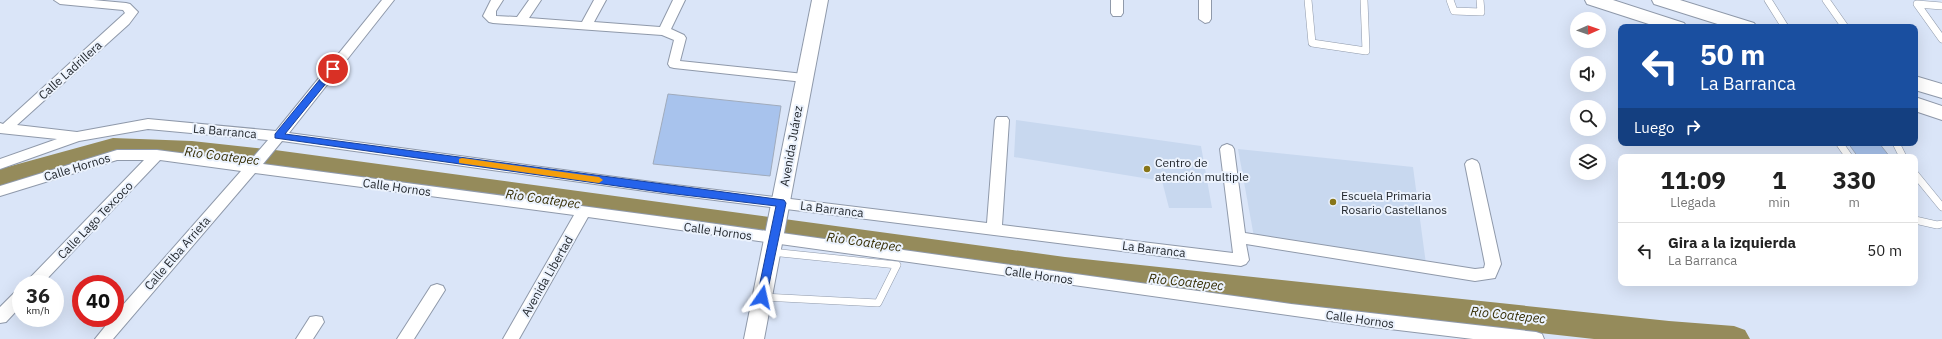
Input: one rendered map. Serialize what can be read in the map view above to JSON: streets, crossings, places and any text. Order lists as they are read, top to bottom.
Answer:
{
  "streets": {
    "street": [
      "Calle Ladrillera",
      "La Barranca",
      "Avenida Juárez",
      "Calle Hornos",
      "Calle Lago Texcoco",
      "Calle Elba Arrieta",
      "Avenida Libertad"
    ]
  },
  "crossings": [
    ["Calle Ladrillera", "La Barranca"],
    ["La Barranca", "Avenida Juárez"],
    ["La Barranca", "Calle Elba Arrieta"],
    ["Avenida Juárez", "Calle Hornos"],
    ["Calle Hornos", "Calle Lago Texcoco"],
    ["Calle Hornos", "Calle Elba Arrieta"],
    ["Calle Hornos", "Avenida Libertad"]
  ],
  "water": ["Rio Coatepec"],
  "places": ["Centro de atención multiple", "Escuela Primaria Rosario Castellanos"],
  "north": "right",
  "page": {
    "turn": ["50 m", "La Barranca"],
    "then": "Luego",
    "eta": [
      "11:09",
      "Llegada",
      "1",
      "min",
      "330",
      "m"
    ],
    "list": [
      {
        "name": "Gira a la izquierda",
        "note": "La Barranca",
        "value": "50 m"
      }
    ],
    "speed": "36 km/h",
    "limit": "40"
  }
}
